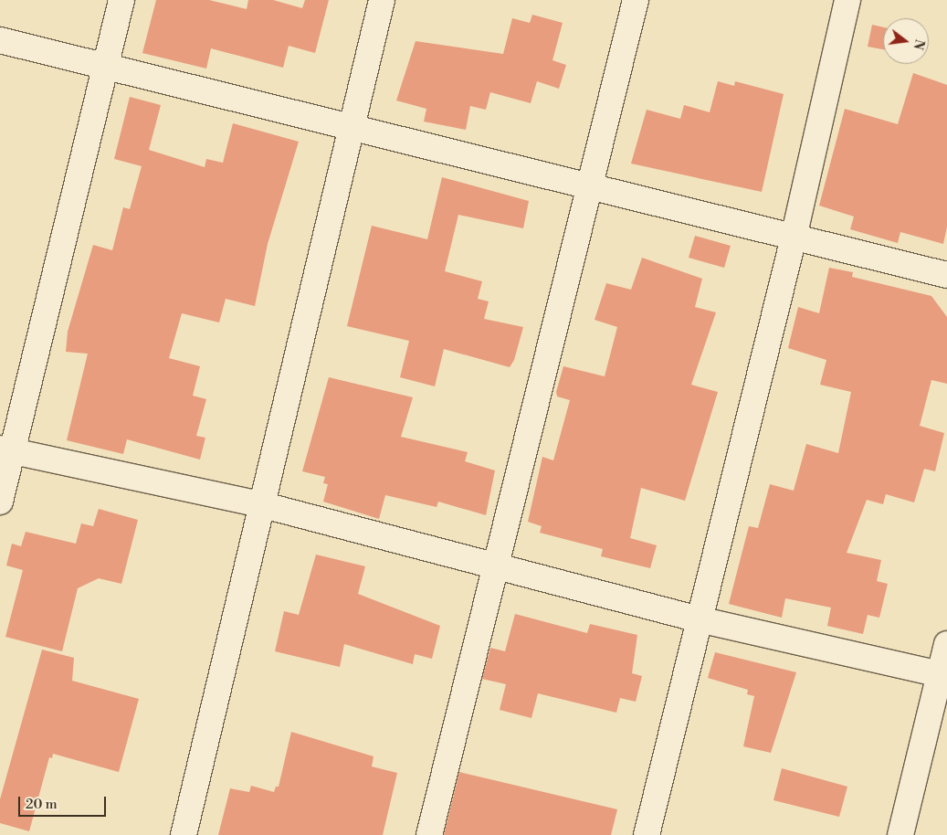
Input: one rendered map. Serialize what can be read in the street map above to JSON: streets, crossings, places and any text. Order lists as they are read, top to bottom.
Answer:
{
  "scale_bar": "20 m",
  "north": "right"
}
